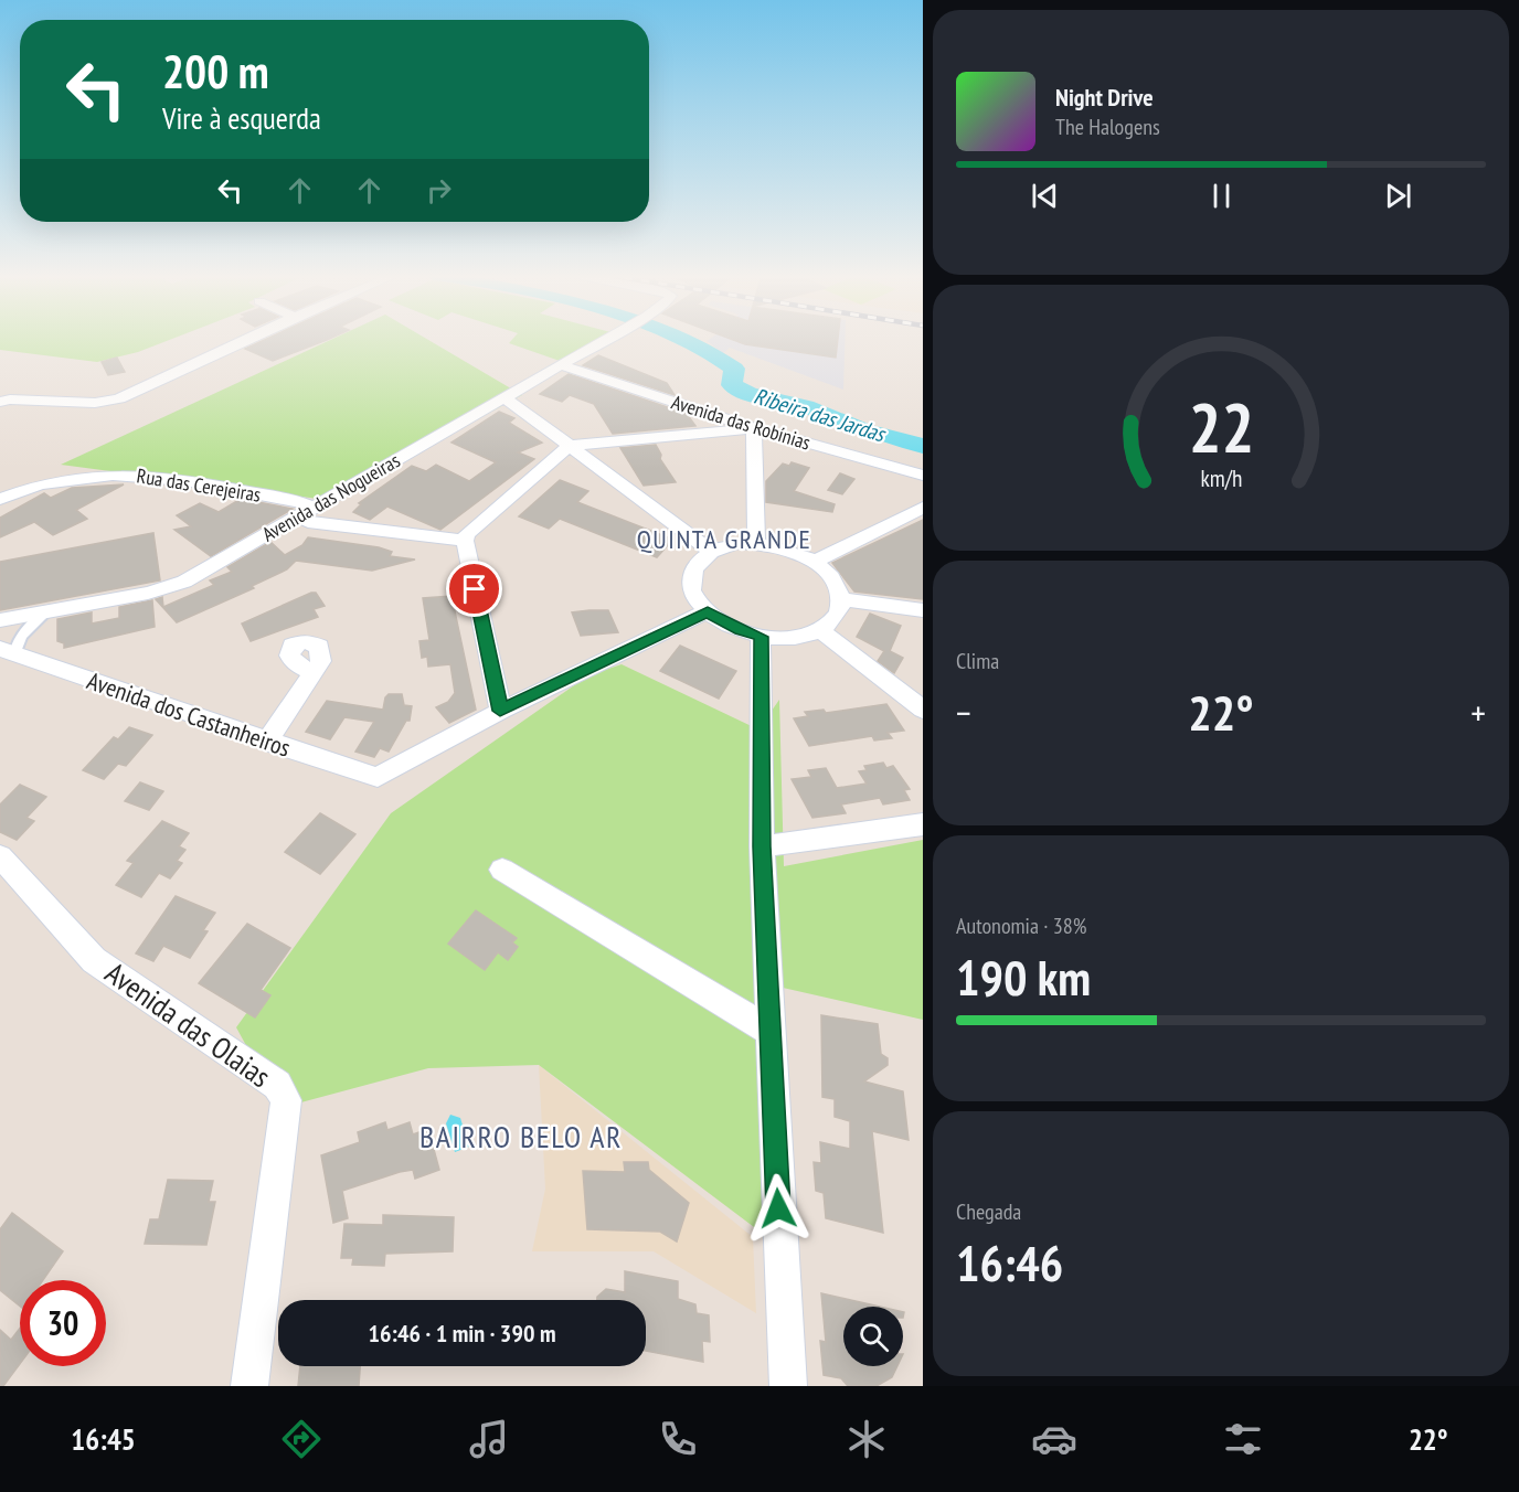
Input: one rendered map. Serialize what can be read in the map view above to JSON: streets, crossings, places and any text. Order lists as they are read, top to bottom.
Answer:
{
  "streets": {
    "street": [
      "Avenida das Robínias",
      "Rua das Cerejeiras",
      "Avenida das Nogueiras",
      "Avenida dos Castanheiros",
      "Avenida das Olaias"
    ]
  },
  "crossings": [
    ["Avenida das Robínias", "Avenida das Nogueiras"],
    ["Rua das Cerejeiras", "Avenida das Nogueiras"]
  ],
  "districts": ["QUINTA GRANDE", "BAIRRO BELO AR"],
  "water": ["Ribeira das Jardas"],
  "page": {
    "turn": ["200 m", "Vire à esquerda"],
    "song": ["Night Drive", "The Halogens"],
    "tile": [
      "Clima",
      ["Autonomia · 38%", "190 km"],
      ["Chegada", "16:46"]
    ],
    "heat": ["−", "22°", "+"],
    "limit": "30",
    "trip": "16:46 · 1 min · 390 m",
    "tabs": ["16:45", "22°"],
    "gauge": ["22", "km/h"]
  }
}
